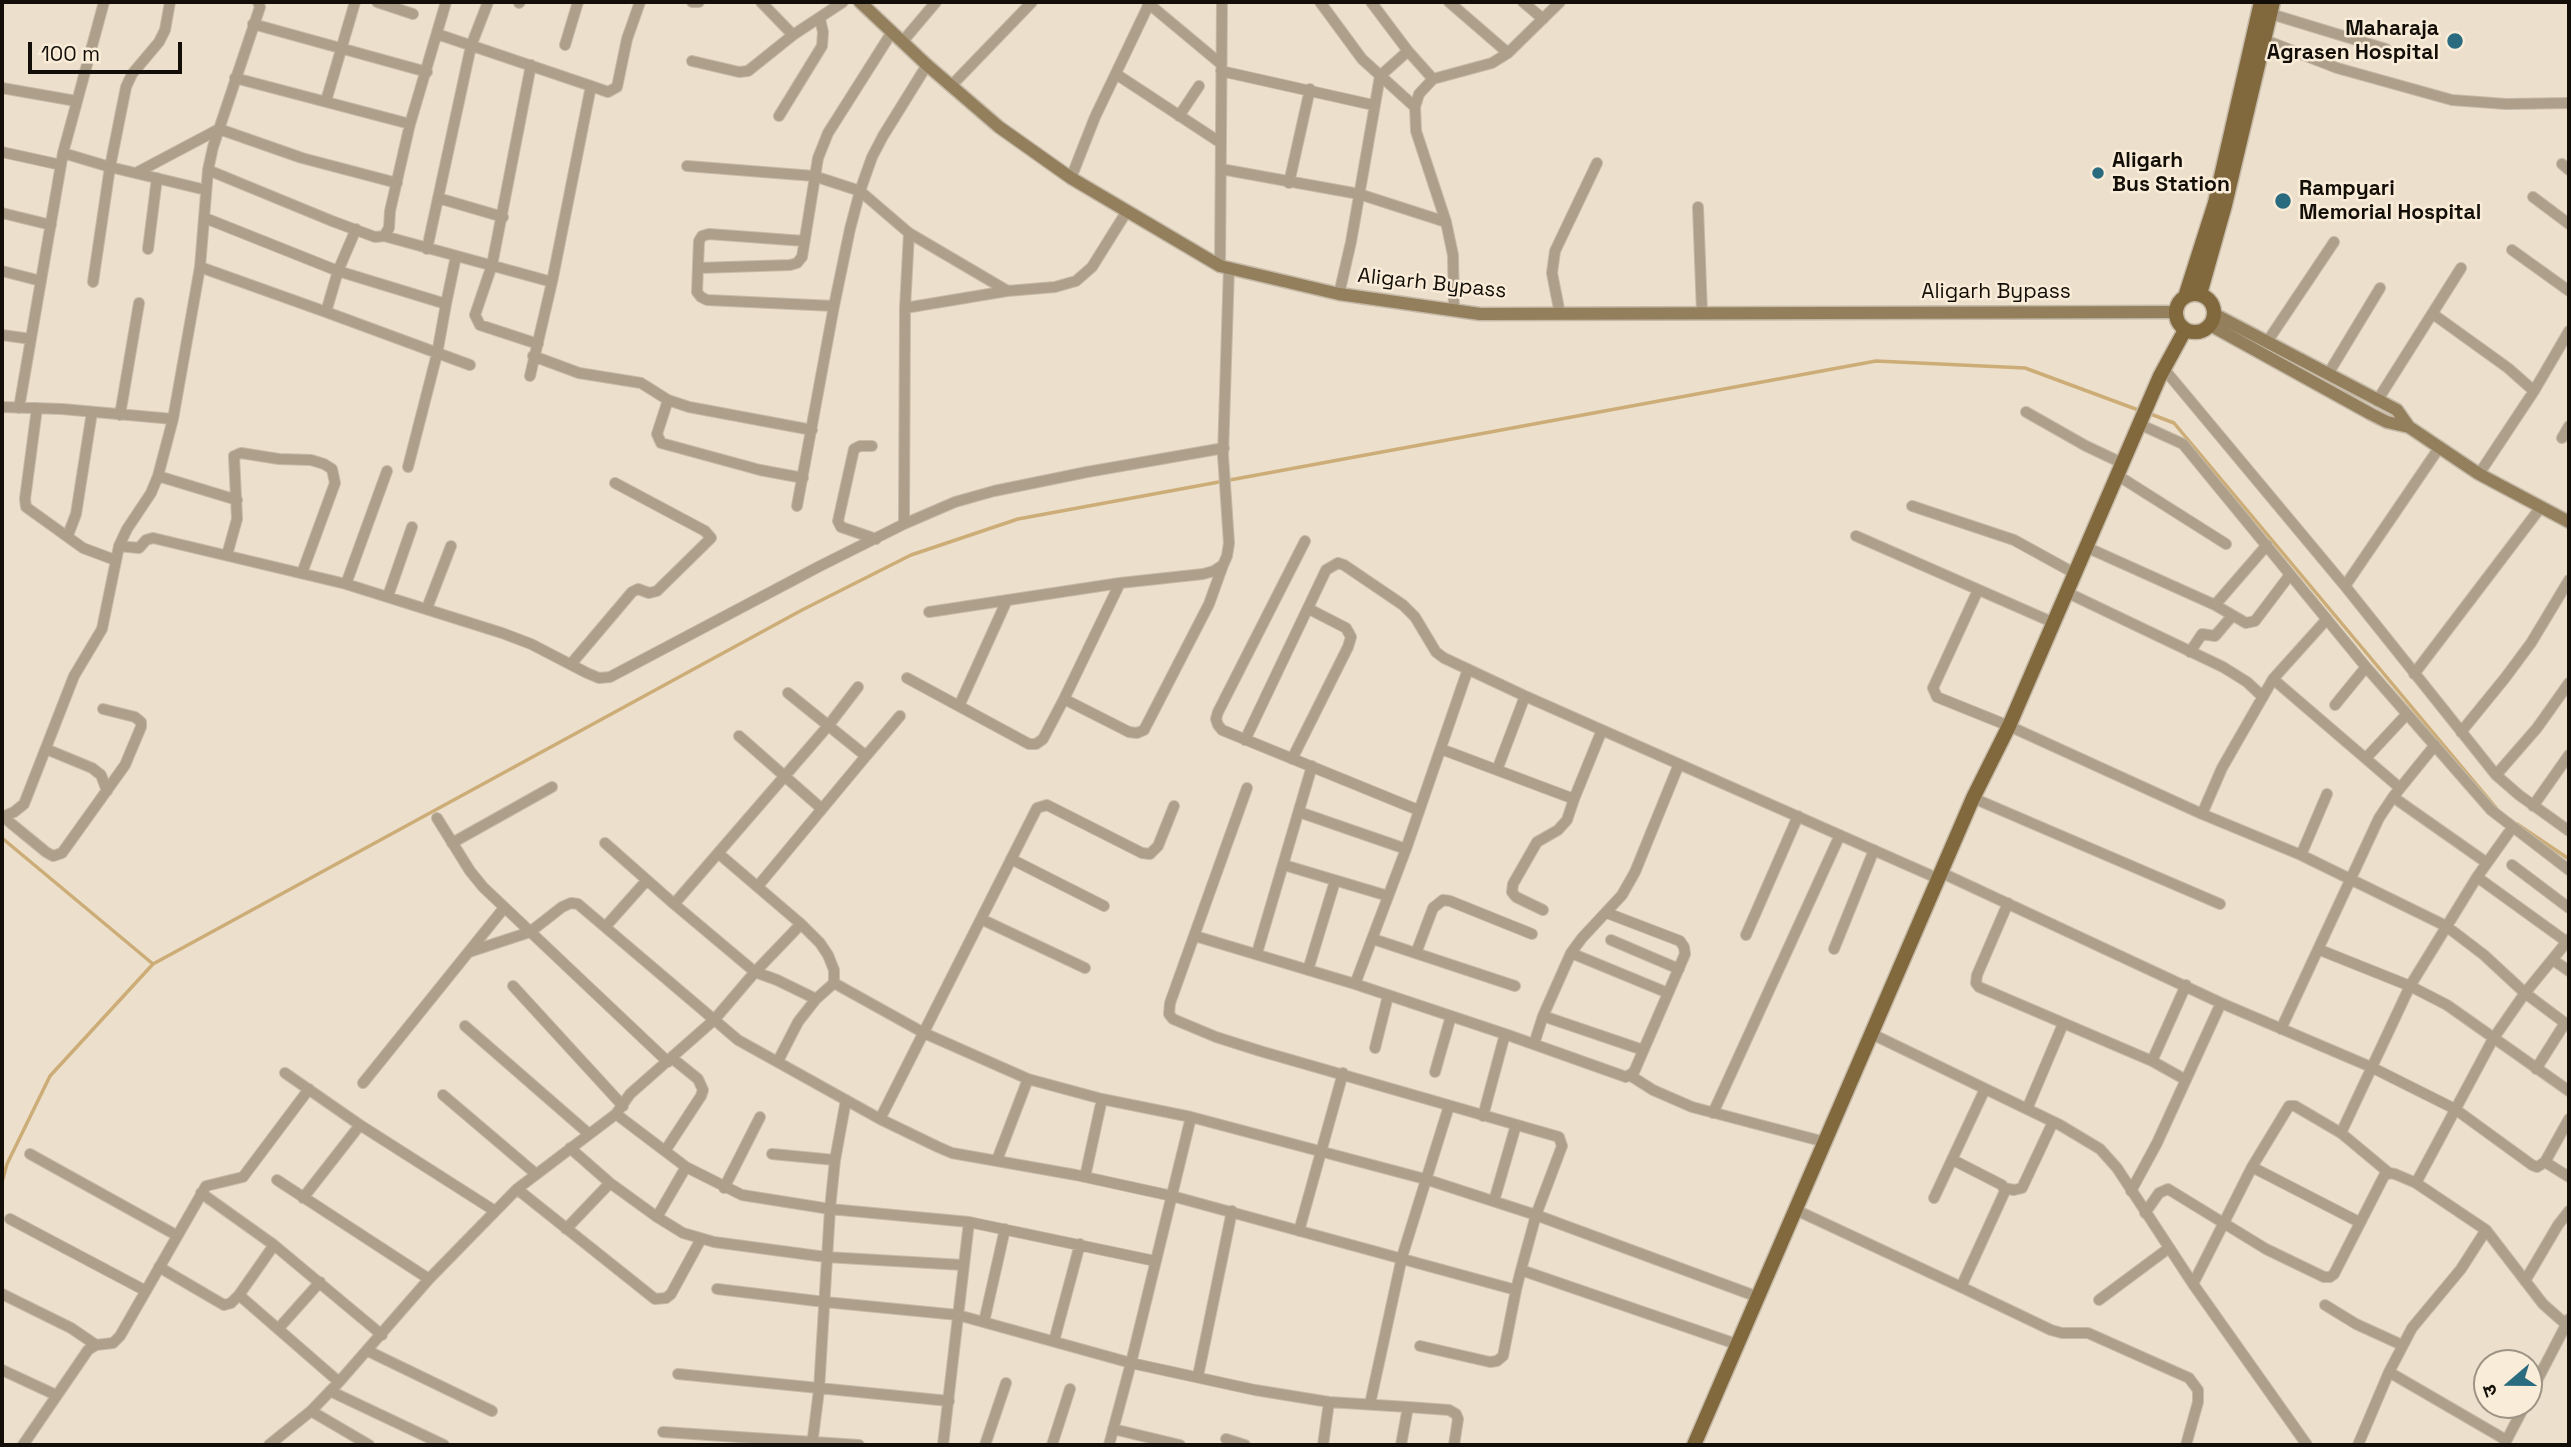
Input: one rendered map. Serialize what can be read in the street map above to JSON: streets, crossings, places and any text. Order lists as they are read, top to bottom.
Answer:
{
  "streets": {
    "main road": ["Aligarh Bypass"]
  },
  "places": ["Maharaja Agrasen Hospital", "Aligarh Bus Station", "Rampyari Memorial Hospital"],
  "scale_bar": "100 m",
  "north": "left"
}
